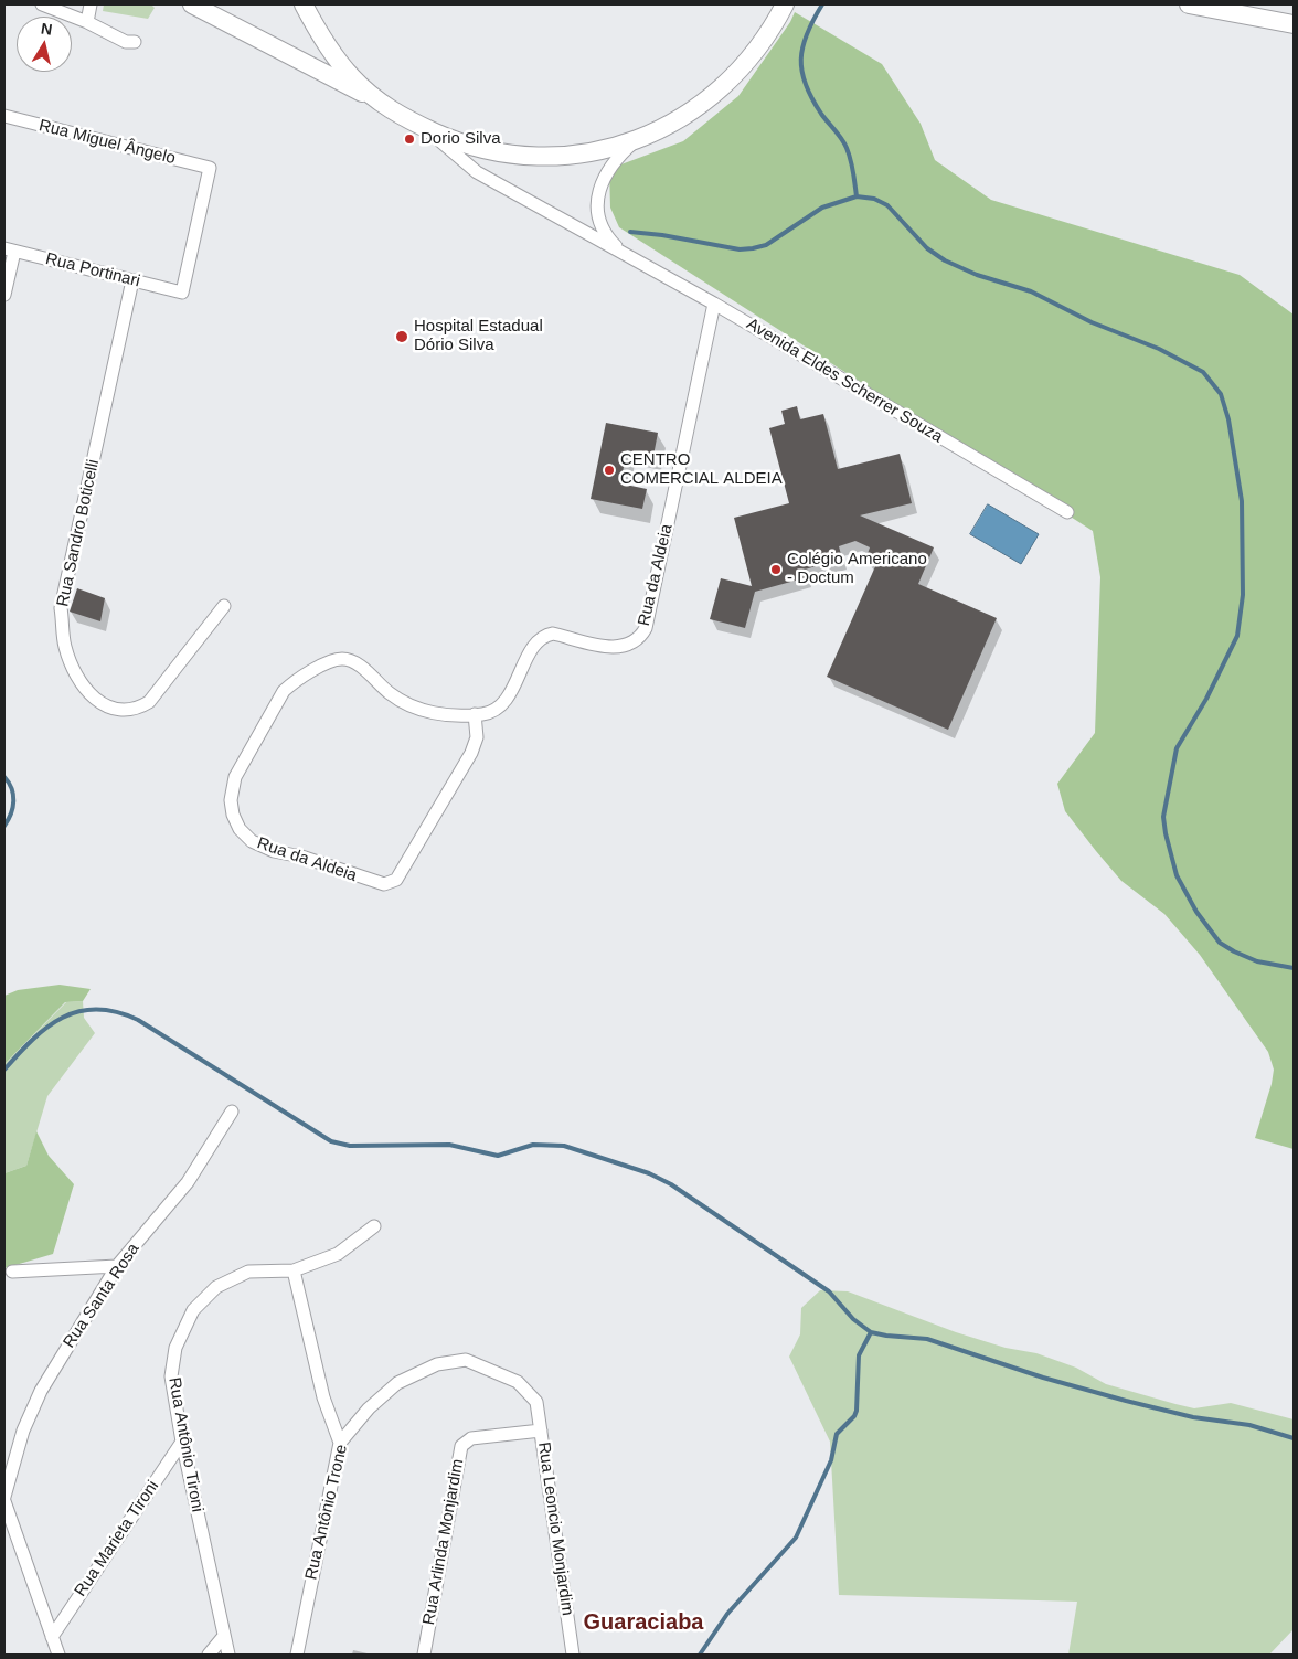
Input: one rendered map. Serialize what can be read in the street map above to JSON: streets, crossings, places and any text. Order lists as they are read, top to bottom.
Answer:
{
  "streets": {
    "street": [
      "Rua Miguel Ângelo",
      "Rua Portinari",
      "Avenida Eldes Scherrer Souza",
      "Rua Sandro Boticelli",
      "Rua da Aldeia",
      "Rua Santa Rosa",
      "Rua Antônio Tironi",
      "Rua Antônio Trone",
      "Rua Leoncio Monjardim",
      "Rua Marieta Tironi",
      "Rua Arlinda Monjardim"
    ]
  },
  "crossings": [
    ["Rua Miguel Ângelo", "Rua Portinari"],
    ["Rua Portinari", "Rua Sandro Boticelli"],
    ["Avenida Eldes Scherrer Souza", "Rua da Aldeia"],
    ["Rua Antônio Tironi", "Rua Marieta Tironi"],
    ["Rua Antônio Trone", "Rua Leoncio Monjardim"],
    ["Rua Leoncio Monjardim", "Rua Arlinda Monjardim"]
  ],
  "districts": ["Guaraciaba"],
  "places": [
    "Dorio Silva",
    "Hospital Estadual Dório Silva",
    "CENTRO COMERCIAL ALDEIA",
    "Colégio Americano - Doctum"
  ],
  "north": "top"
}
